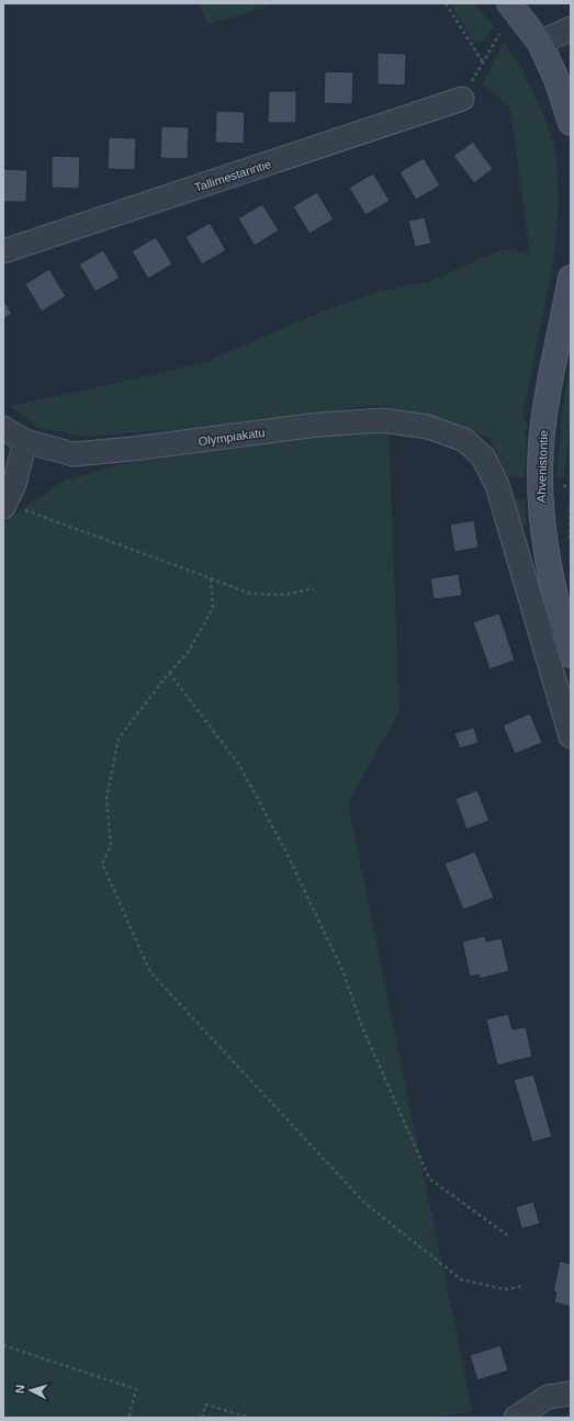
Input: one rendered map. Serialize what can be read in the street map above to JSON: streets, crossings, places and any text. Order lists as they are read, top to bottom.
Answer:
{
  "streets": {
    "main road": ["Ahvenistontie"],
    "street": ["Tallimestarintie", "Olympiakatu"]
  },
  "north": "left"
}
